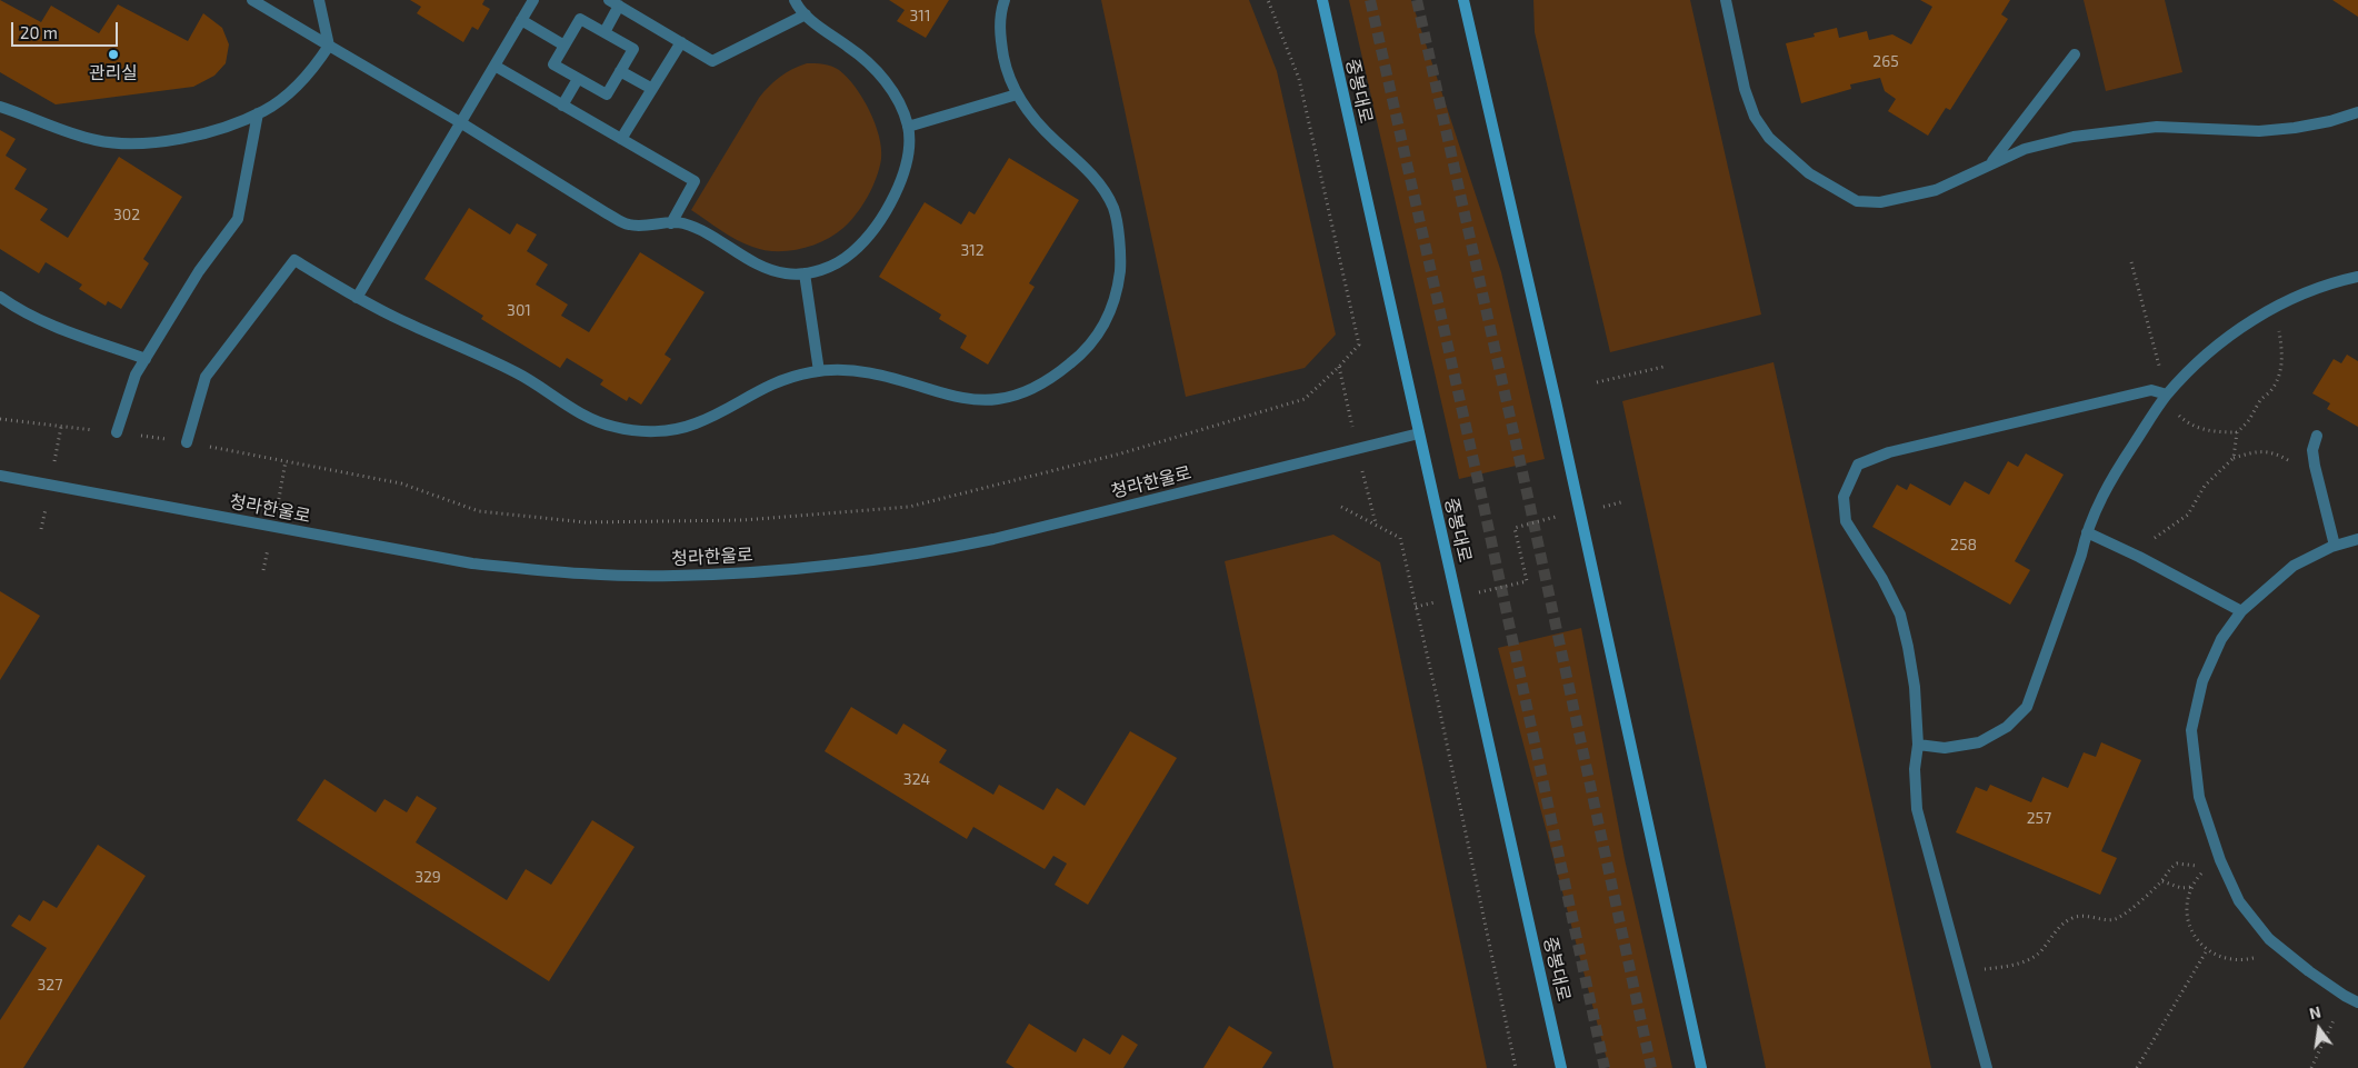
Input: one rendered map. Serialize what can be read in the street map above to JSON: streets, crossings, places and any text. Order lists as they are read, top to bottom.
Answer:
{
  "streets": {
    "main road": ["중봉대로"],
    "street": ["청라한울로"]
  },
  "crossings": [
    ["중봉대로", "청라한울로"]
  ],
  "places": ["관리실"],
  "house_numbers": [
    "311",
    "265",
    "302",
    "312",
    "301",
    "258",
    "324",
    "257",
    "329",
    "327"
  ],
  "scale_bar": "20 m",
  "north": "top"
}
